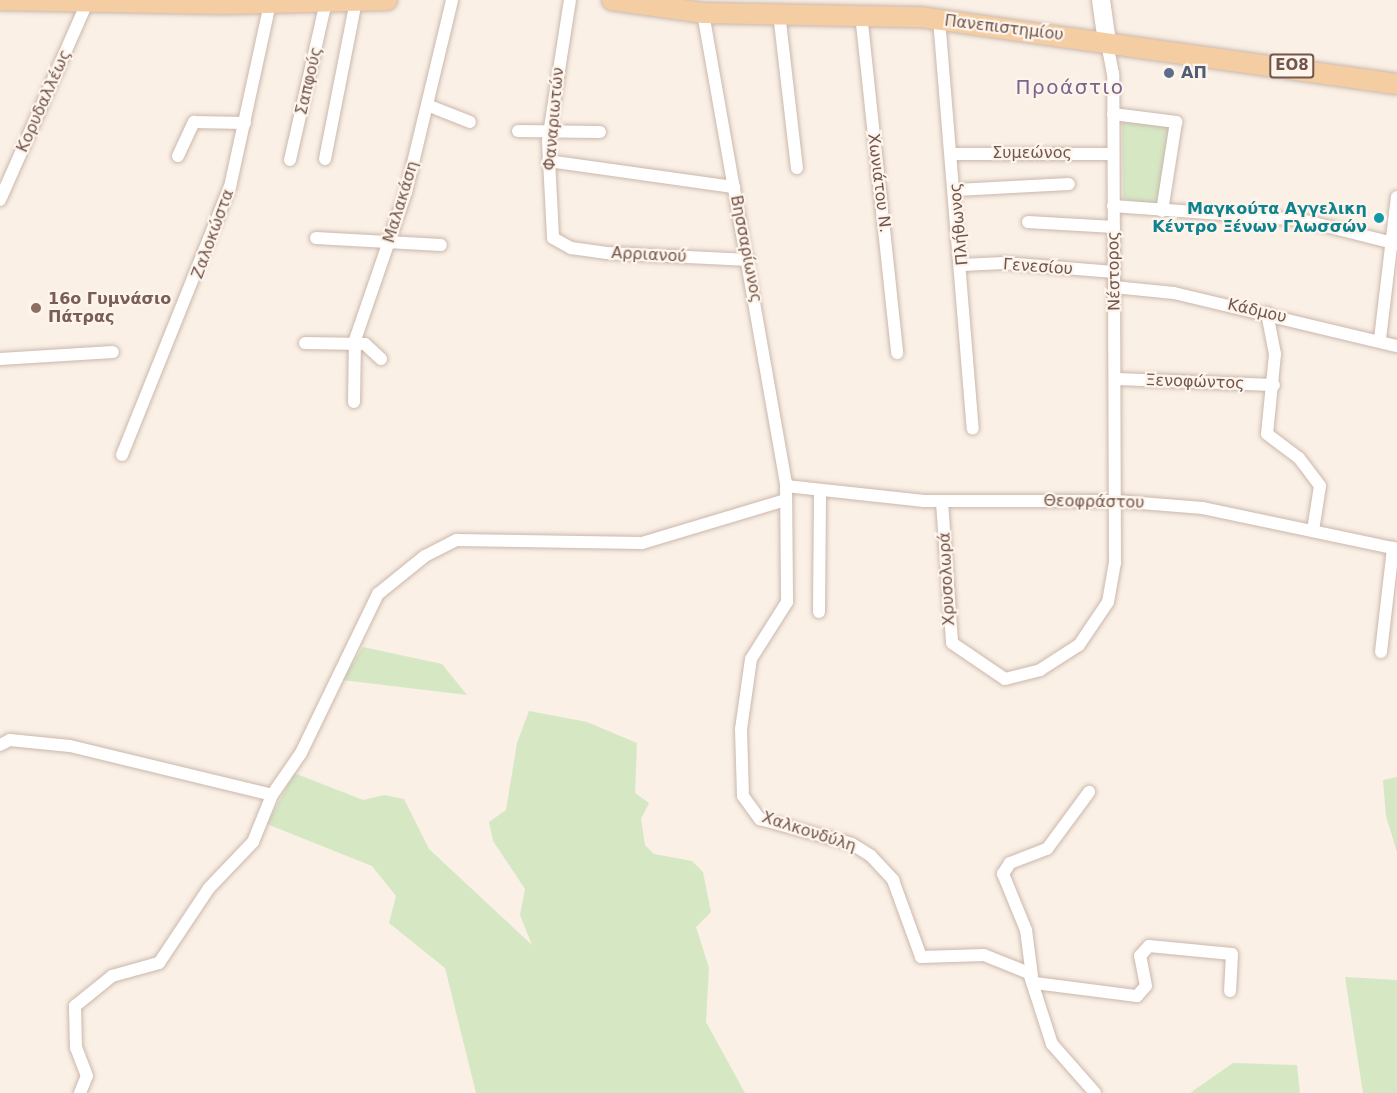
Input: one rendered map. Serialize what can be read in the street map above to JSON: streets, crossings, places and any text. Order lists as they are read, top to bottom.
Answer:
{
  "streets": {
    "main road": ["Πανεπιστημίου", "ΕΟ8"],
    "street": [
      "Σαπφούς",
      "Κορυδαλλέως",
      "Φαναριωτών",
      "Συμεώνος",
      "Χωνιάτου Ν.",
      "Μαλακάση",
      "Πλήθωνος",
      "Ζαλοκώστα",
      "Βησσαρίωνος",
      "Αρριανού",
      "Γενεσίου",
      "Νέστορος",
      "Κάδμου",
      "Ξενοφώντος",
      "Θεοφράστου",
      "Χρυσολωρά",
      "Χαλκονδύλη"
    ]
  },
  "crossings": [
    ["Πανεπιστημίου", "Χωνιάτου Ν."],
    ["Πανεπιστημίου", "Πλήθωνος"],
    ["Πανεπιστημίου", "Βησσαρίωνος"],
    ["Πανεπιστημίου", "Νέστορος"],
    ["Φαναριωτών", "Αρριανού"],
    ["Συμεώνος", "Πλήθωνος"],
    ["Συμεώνος", "Νέστορος"],
    ["Πλήθωνος", "Γενεσίου"],
    ["Βησσαρίωνος", "Αρριανού"],
    ["Βησσαρίωνος", "Θεοφράστου"],
    ["Βησσαρίωνος", "Χαλκονδύλη"],
    ["Γενεσίου", "Νέστορος"],
    ["Νέστορος", "Κάδμου"],
    ["Νέστορος", "Ξενοφώντος"],
    ["Νέστορος", "Θεοφράστου"],
    ["Νέστορος", "Χρυσολωρά"],
    ["Θεοφράστου", "Χρυσολωρά"],
    ["Θεοφράστου", "Χαλκονδύλη"]
  ],
  "districts": ["Προάστιο"],
  "places": ["ΑΠ", "Μαγκούτα Αγγελικη Κέντρο Ξένων Γλωσσών", "16ο Γυμνάσιο Πάτρας"]
}
